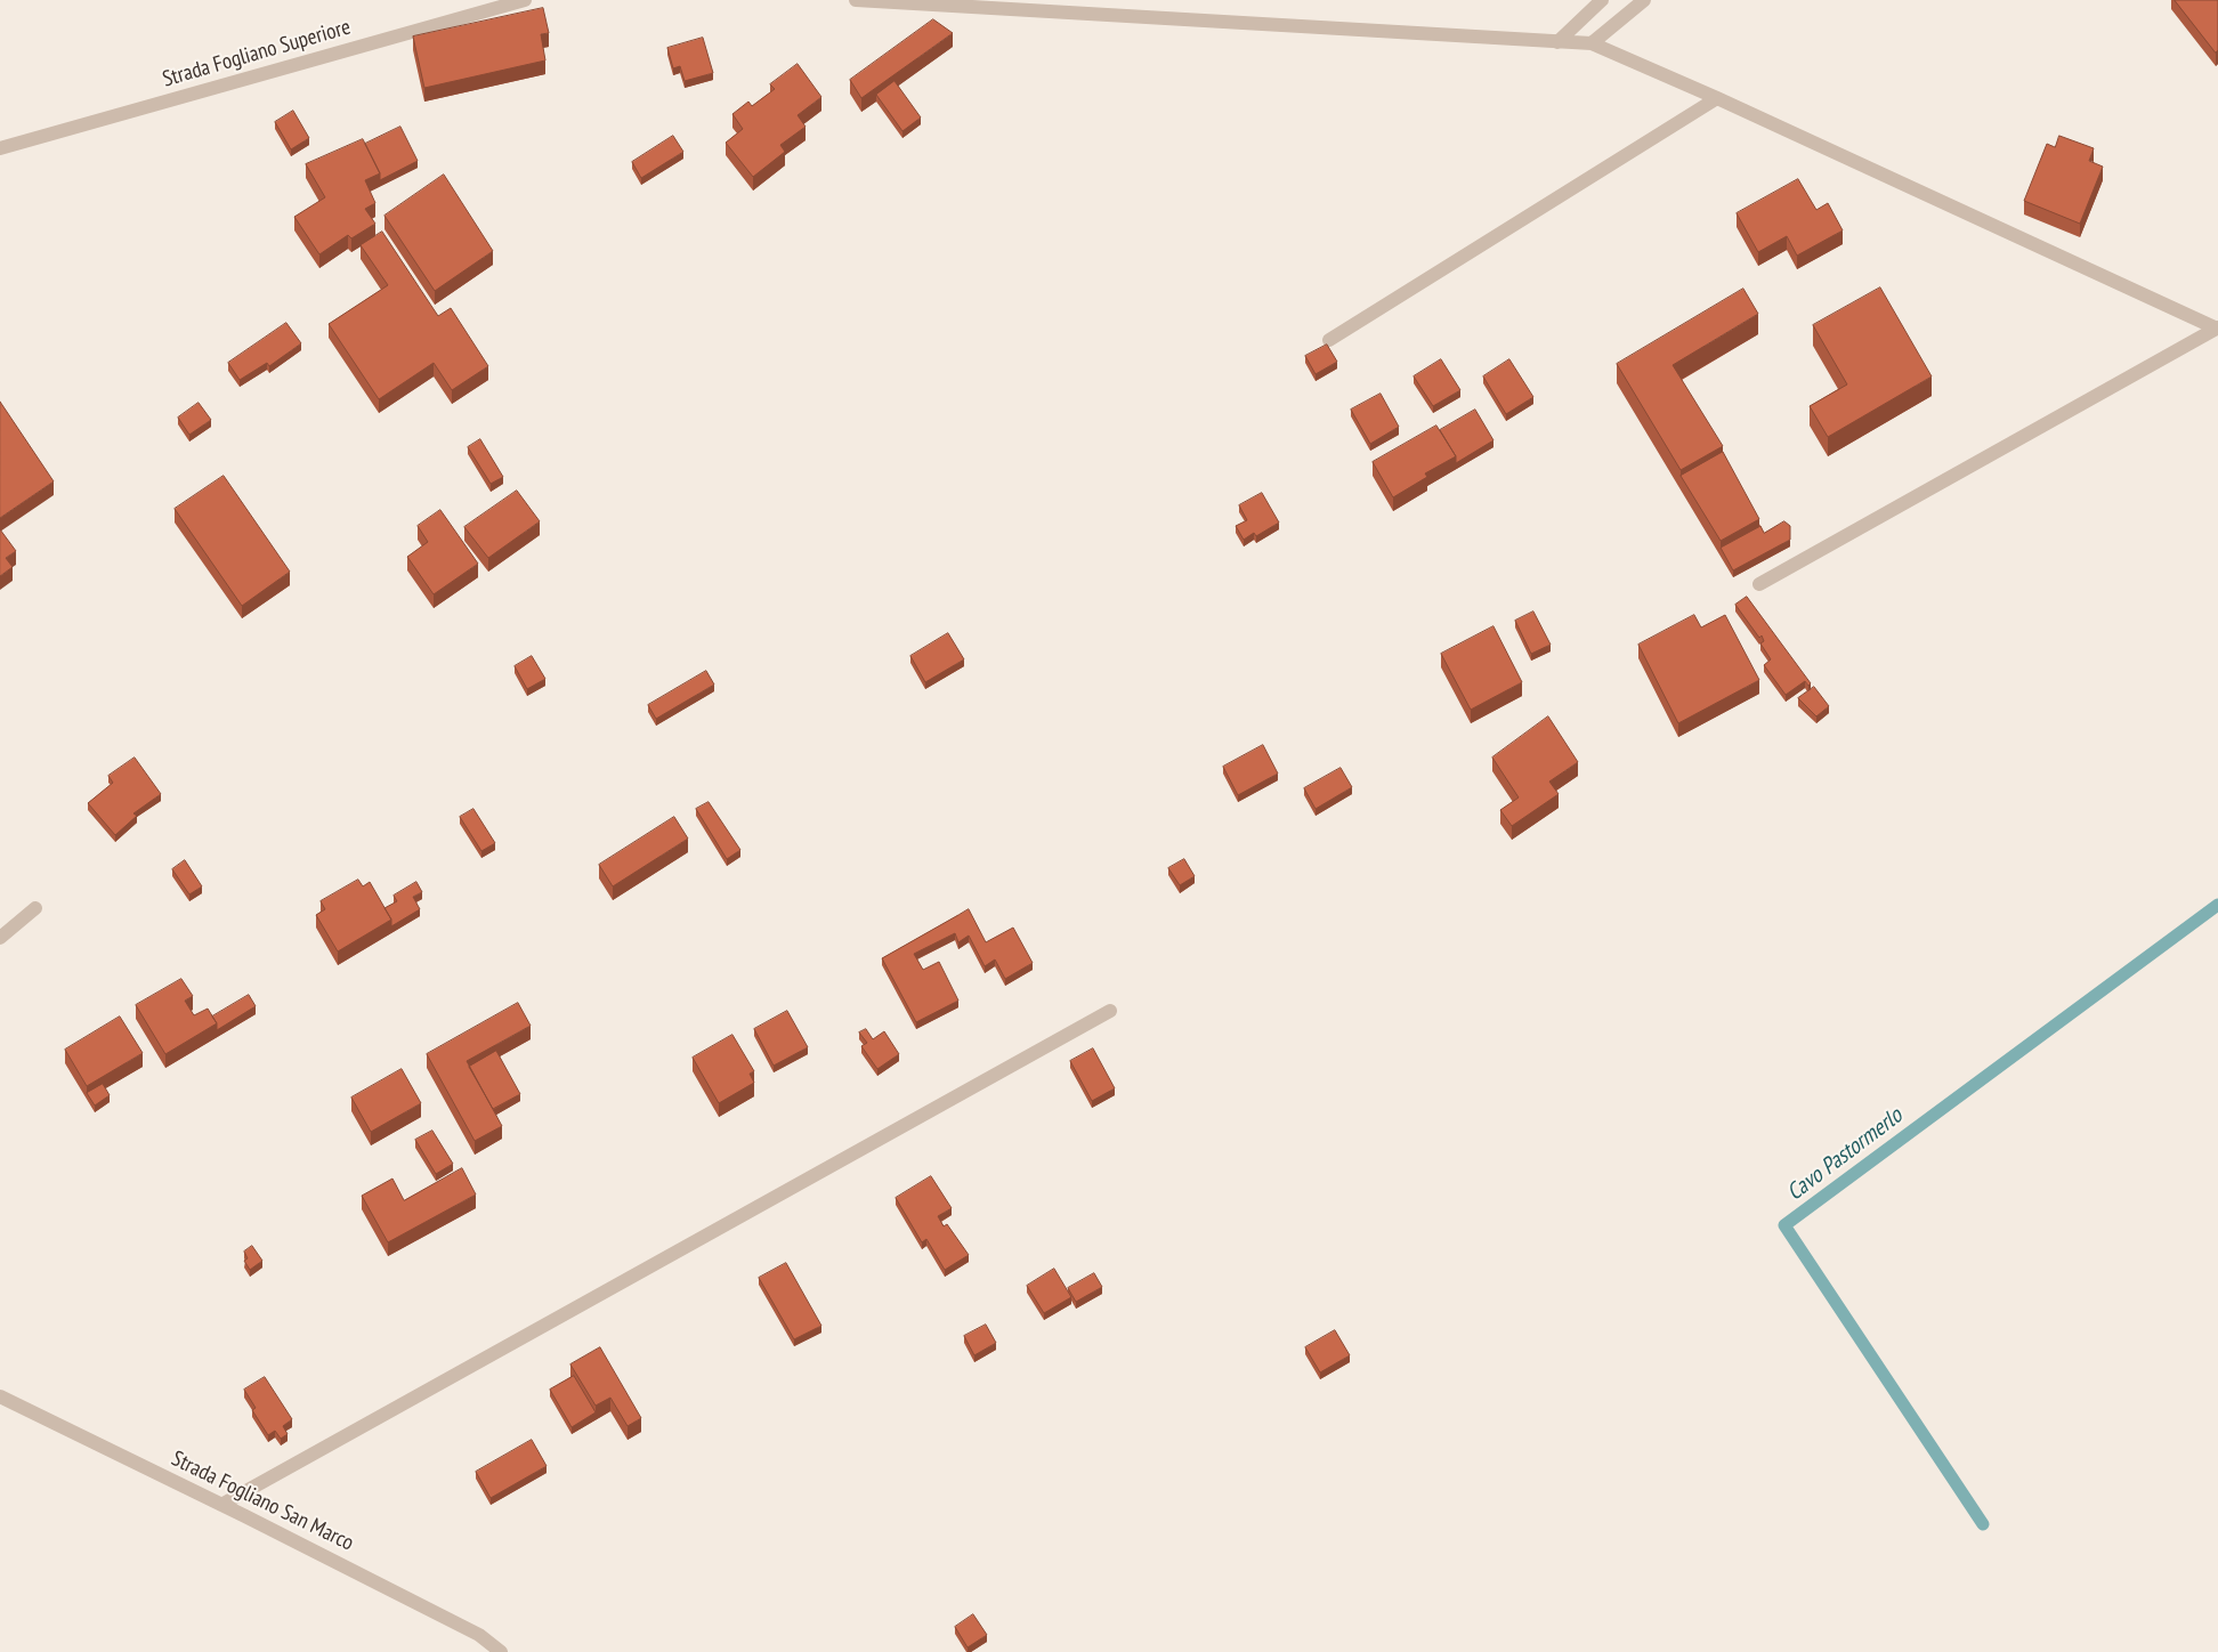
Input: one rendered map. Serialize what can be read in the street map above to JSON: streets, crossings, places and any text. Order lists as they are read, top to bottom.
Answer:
{
  "streets": {
    "street": ["Strada Fogliano Superiore", "Strada Fogliano San Marco"]
  },
  "water": ["Cavo Pastormerlo"]
}
